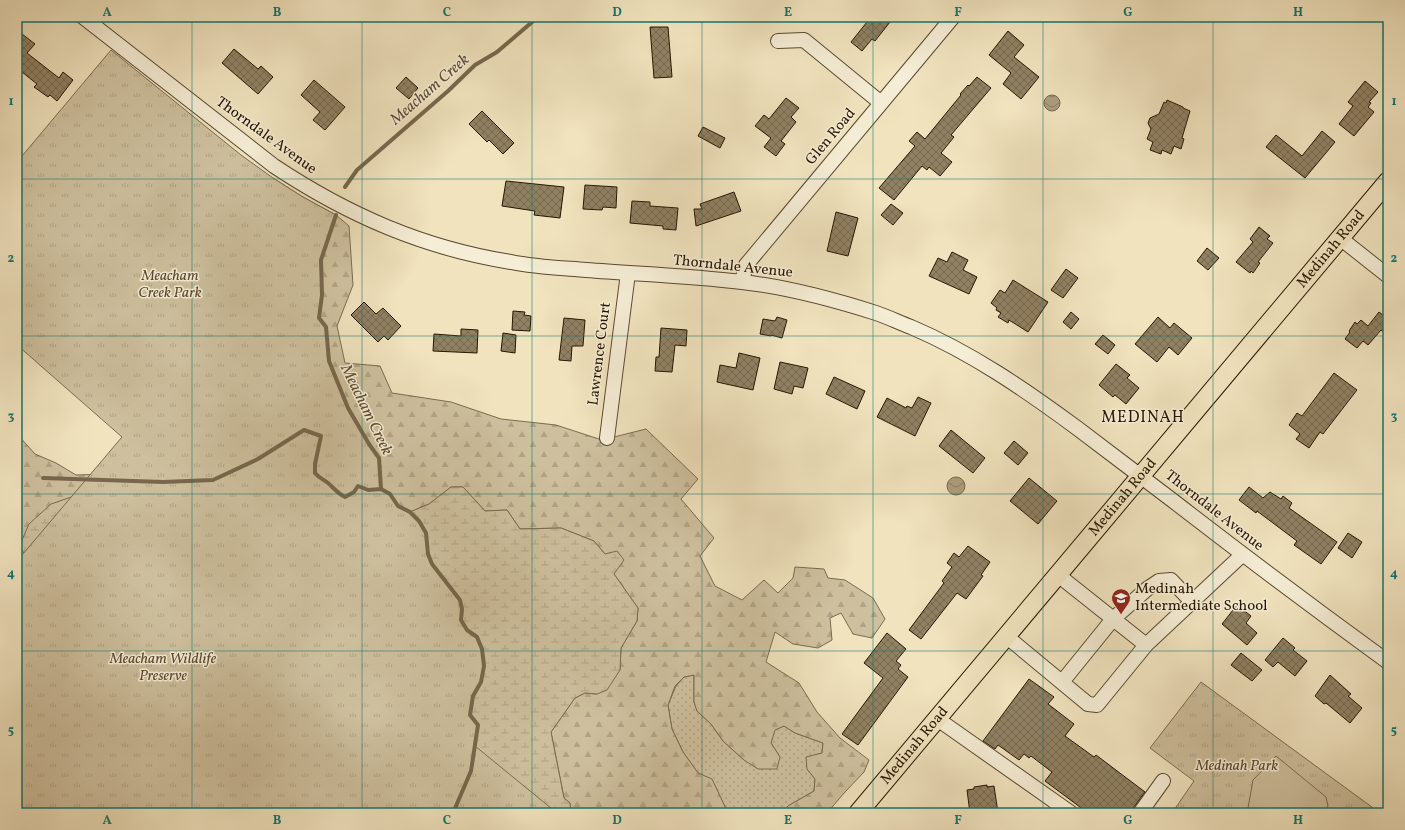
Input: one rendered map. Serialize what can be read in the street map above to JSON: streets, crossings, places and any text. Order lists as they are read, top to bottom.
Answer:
{
  "streets": {
    "main road": ["Medinah Road"],
    "street": ["Thorndale Avenue", "Glen Road", "Lawrence Court"]
  },
  "crossings": [
    ["Thorndale Avenue", "Glen Road"],
    ["Thorndale Avenue", "Medinah Road"],
    ["Thorndale Avenue", "Lawrence Court"]
  ],
  "districts": ["MEDINAH"],
  "water": ["Meacham Creek"],
  "parks": ["Meacham Creek Park", "Meacham Wildlife Preserve", "Medinah Park"],
  "places": {
    "school or university": ["Medinah Intermediate School"]
  },
  "grid": {
    "columns": [
      "A",
      "B",
      "C",
      "D",
      "E",
      "F",
      "G",
      "H"
    ],
    "rows": [
      "1",
      "2",
      "3",
      "4",
      "5"
    ]
  }
}
